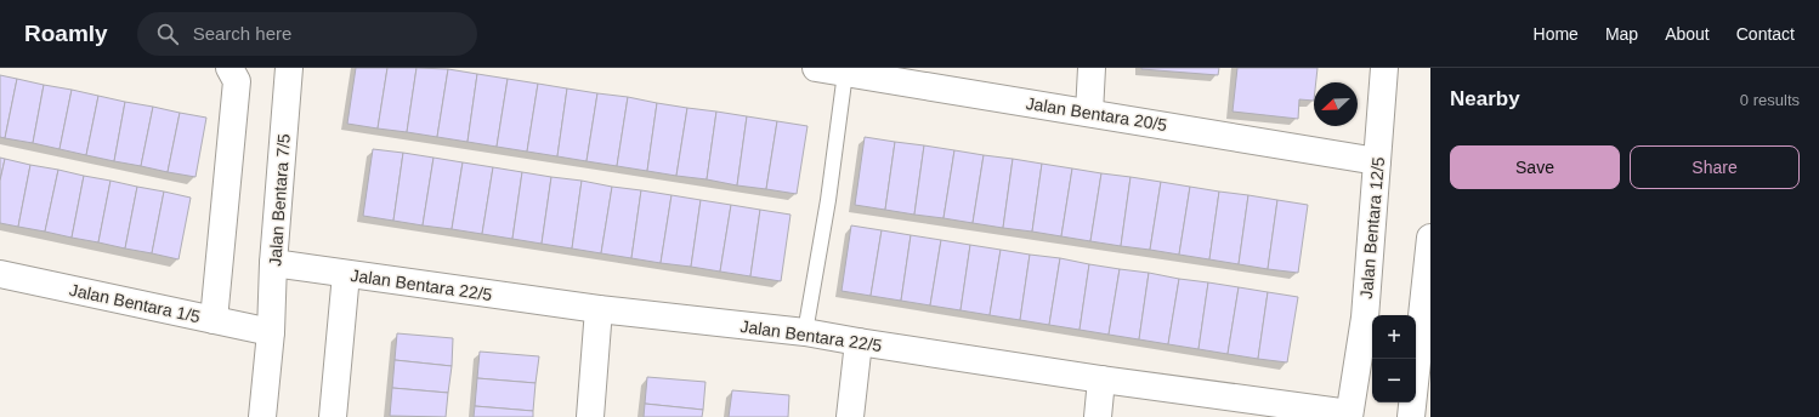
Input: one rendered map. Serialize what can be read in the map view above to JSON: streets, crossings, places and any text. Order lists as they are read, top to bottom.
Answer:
{
  "streets": {
    "street": [
      "Jalan Bentara 20/5",
      "Jalan Bentara 7/5",
      "Jalan Bentara 12/5",
      "Jalan Bentara 22/5",
      "Jalan Bentara 1/5"
    ]
  },
  "crossings": [
    ["Jalan Bentara 20/5", "Jalan Bentara 12/5"],
    ["Jalan Bentara 7/5", "Jalan Bentara 22/5"],
    ["Jalan Bentara 7/5", "Jalan Bentara 1/5"],
    ["Jalan Bentara 12/5", "Jalan Bentara 22/5"]
  ],
  "north": "bottom left",
  "page": {
    "header": "Roamly",
    "search": "Search here",
    "nav": [
      "Home",
      "Map",
      "About",
      "Contact"
    ],
    "heading": ["Nearby", "0 results"],
    "buttons": ["Save", "Share"],
    "map_buttons": ["+", "−"]
  }
}
